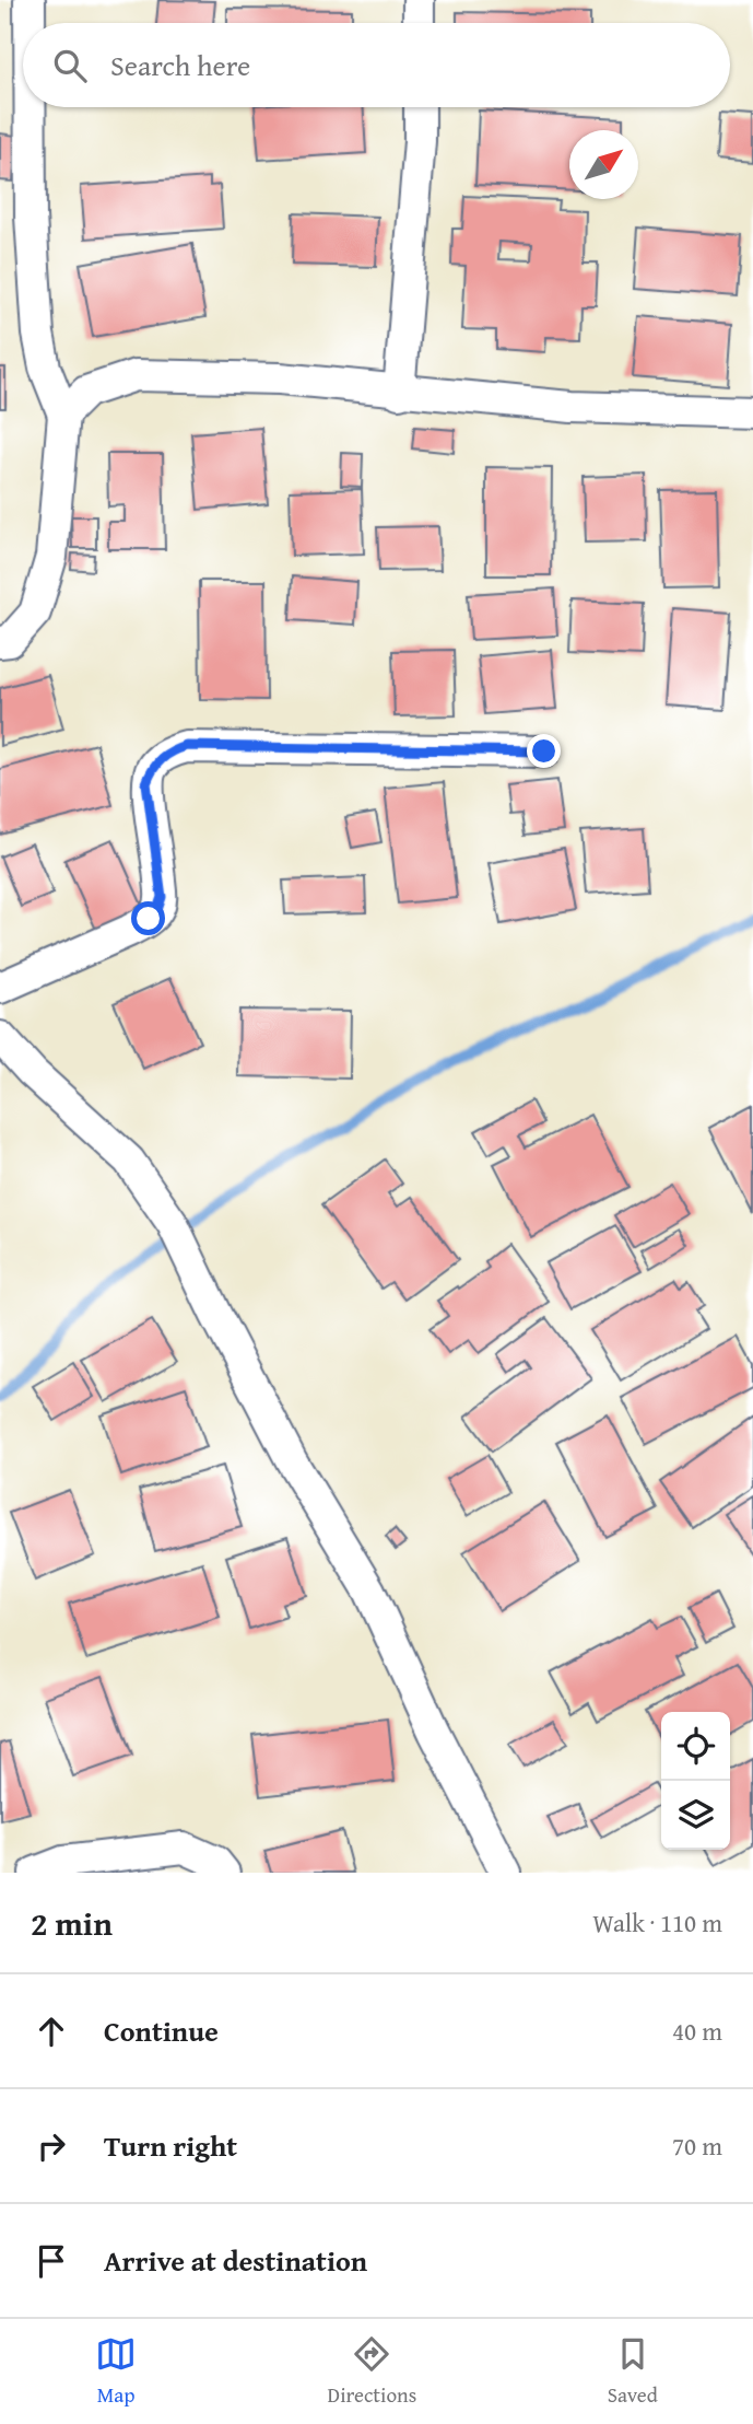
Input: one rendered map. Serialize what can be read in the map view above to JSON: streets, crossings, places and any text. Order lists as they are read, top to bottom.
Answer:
{
  "north": "top right",
  "page": {
    "search": "Search here",
    "heading": ["2 min", "Walk · 110 m"],
    "list": [
      ["Continue", "40 m"],
      ["Turn right", "70 m"],
      "Arrive at destination"
    ],
    "nav": ["Map", "Directions", "Saved"]
  }
}
